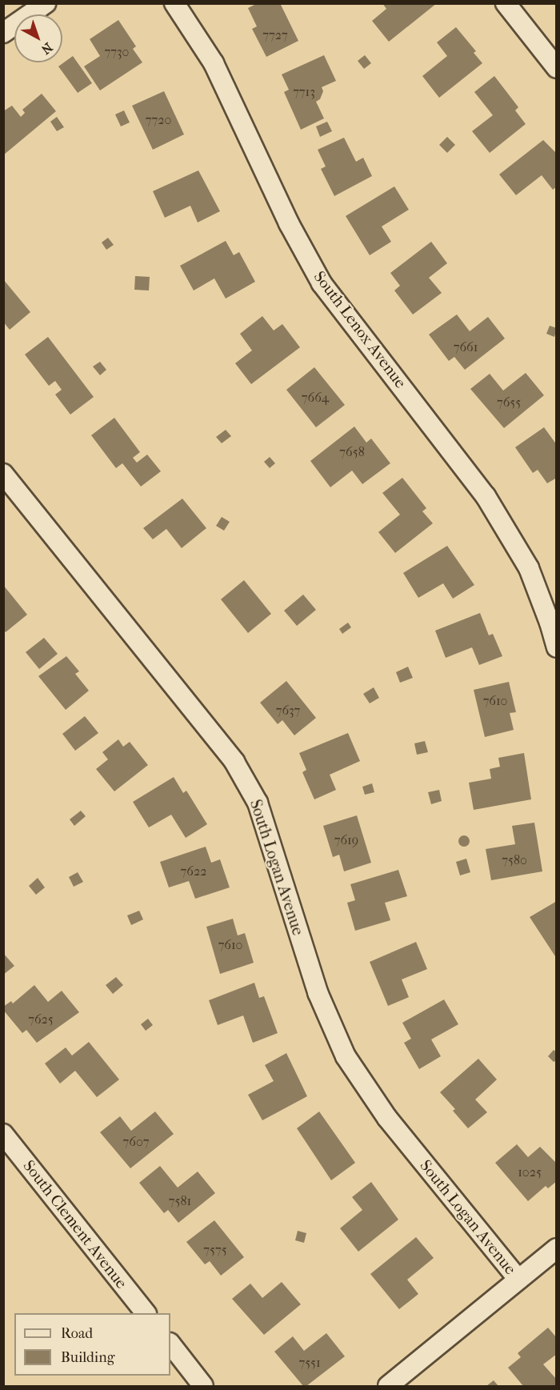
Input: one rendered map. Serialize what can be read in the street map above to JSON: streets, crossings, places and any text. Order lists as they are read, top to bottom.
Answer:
{
  "streets": {
    "street": ["South Lenox Avenue", "South Logan Avenue", "South Clement Avenue"]
  },
  "house_numbers": [
    "7727",
    "7730",
    "7713",
    "7720",
    "7661",
    "7664",
    "7655",
    "7658",
    "7610",
    "7637",
    "7619",
    "7580",
    "7622",
    "7610",
    "7625",
    "7607",
    "1025",
    "7581",
    "7575",
    "7551"
  ],
  "legend": ["Road", "Building"],
  "north": "bottom right"
}
